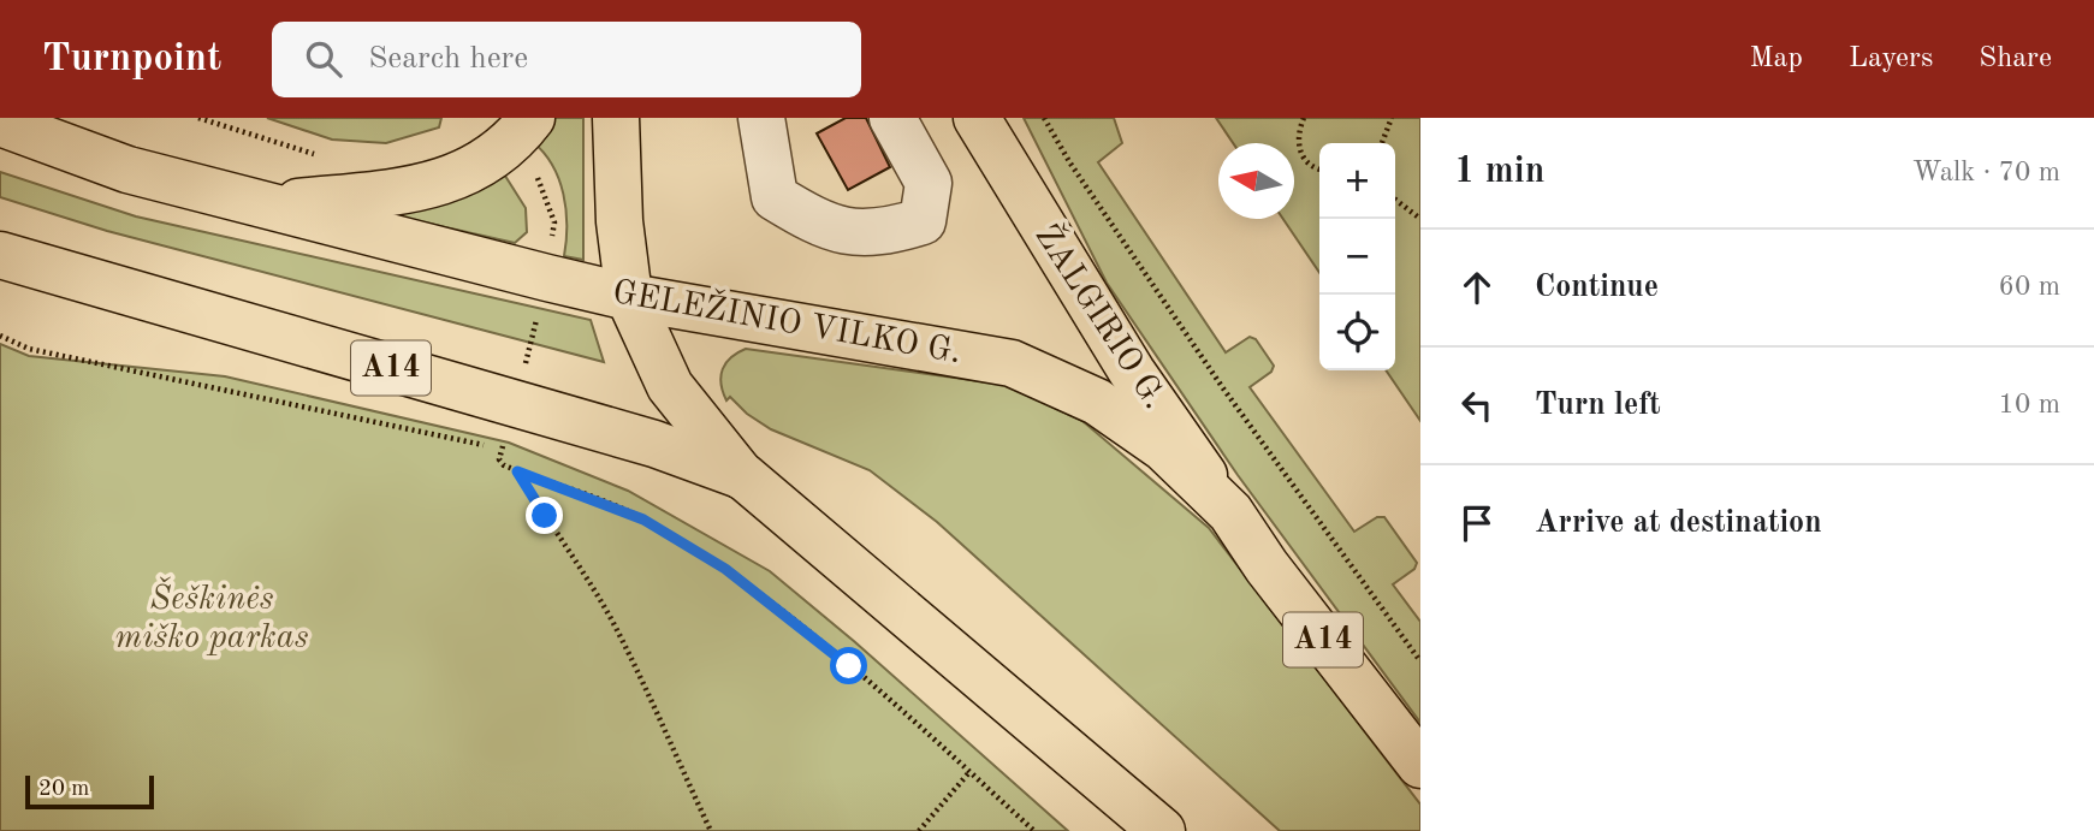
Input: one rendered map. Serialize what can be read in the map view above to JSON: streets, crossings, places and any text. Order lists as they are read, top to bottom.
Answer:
{
  "streets": {
    "main road": ["ŽALGIRIO G.", "GELEŽINIO VILKO G.", "A14"]
  },
  "crossings": [
    ["ŽALGIRIO G.", "GELEŽINIO VILKO G."]
  ],
  "parks": ["Šeškinės miško parkas"],
  "scale_bar": "20 m",
  "north": "left",
  "page": {
    "header": "Turnpoint",
    "search": "Search here",
    "nav": ["Map", "Layers", "Share"],
    "heading": ["1 min", "Walk · 70 m"],
    "map_buttons": ["+", "−"],
    "list": [
      ["Continue", "60 m"],
      ["Turn left", "10 m"],
      "Arrive at destination"
    ],
    "scale": "20 m"
  }
}
